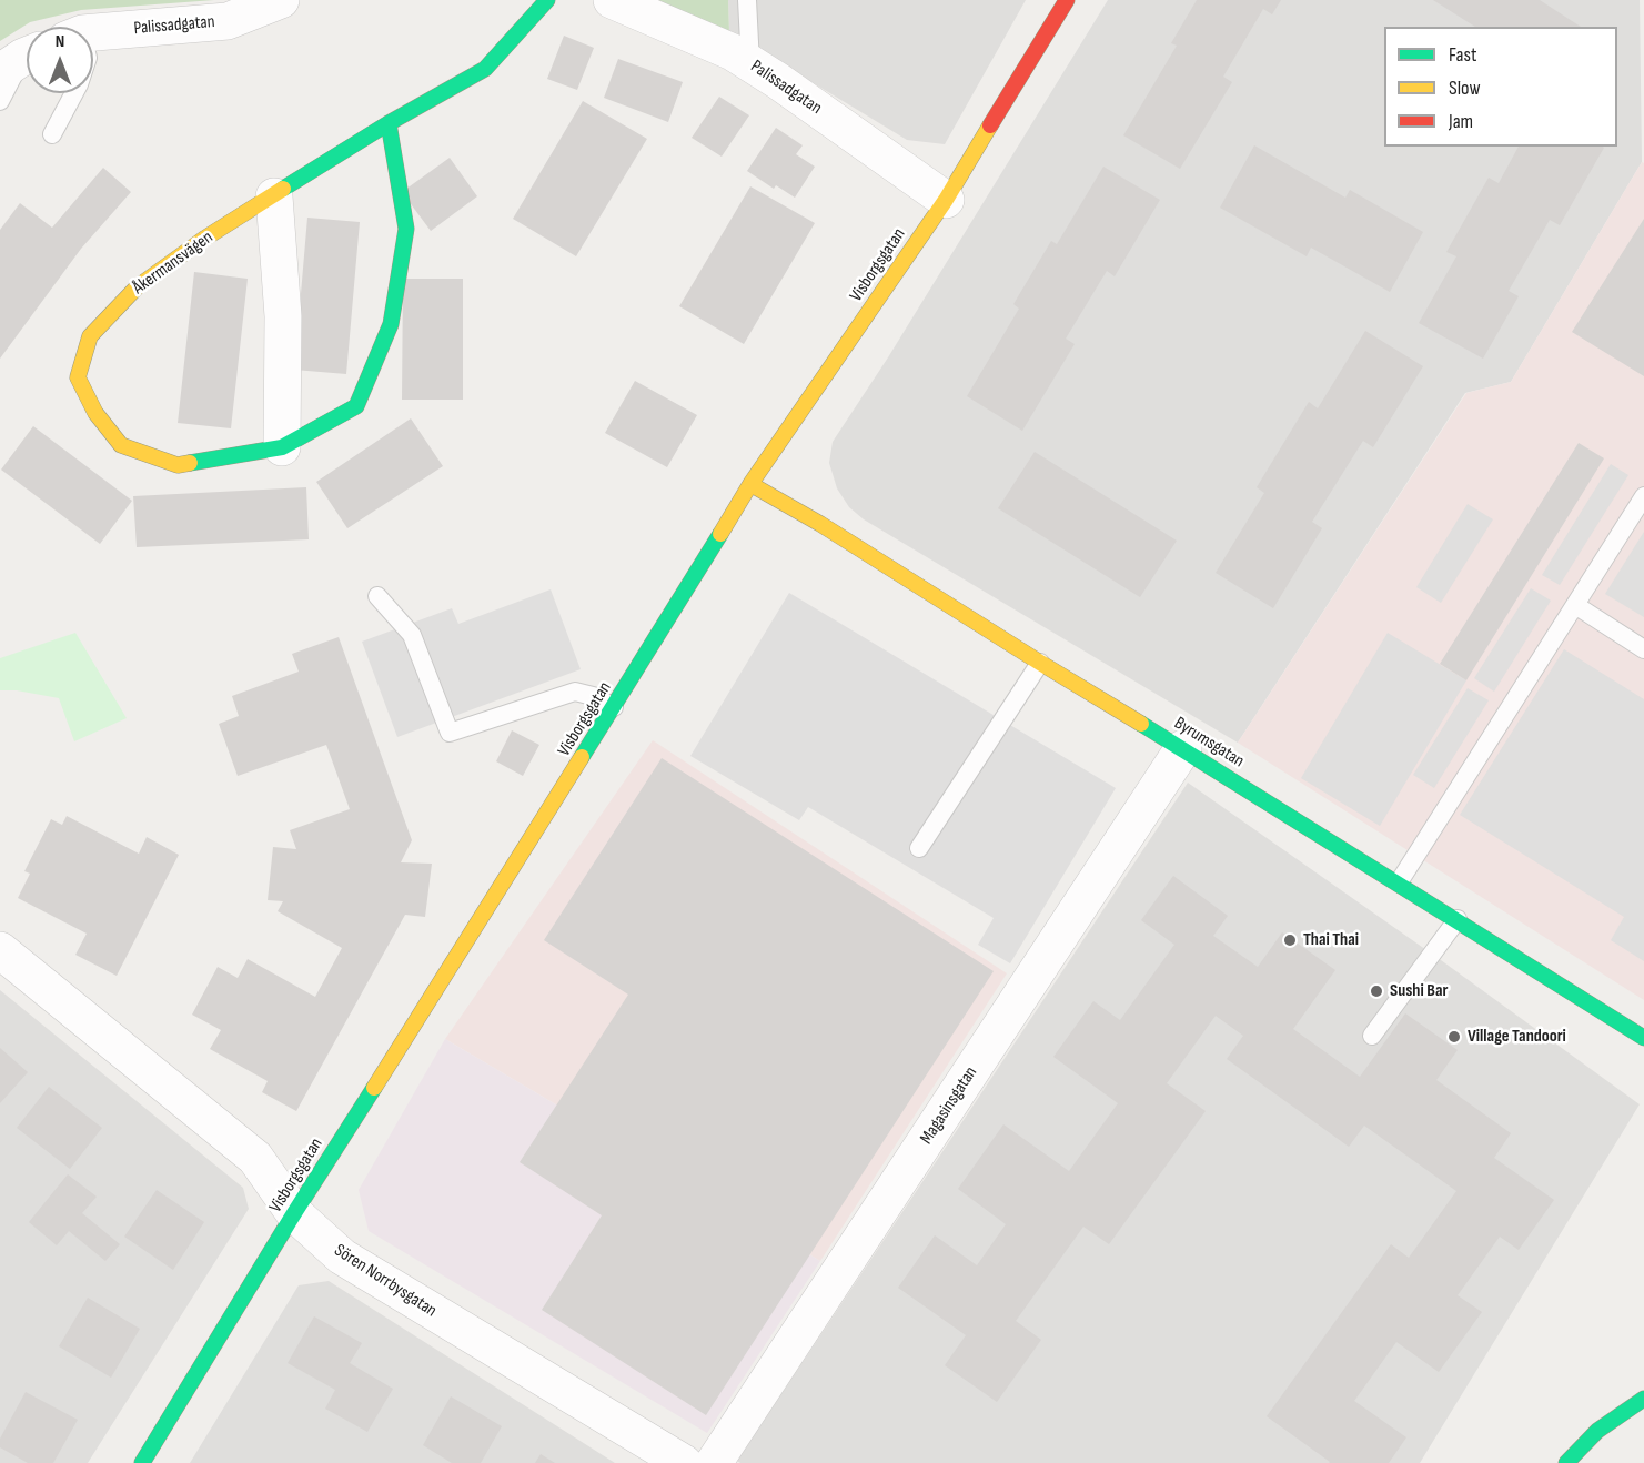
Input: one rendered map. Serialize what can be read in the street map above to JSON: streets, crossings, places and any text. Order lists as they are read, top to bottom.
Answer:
{
  "streets": {
    "street": [
      "Palissadgatan",
      "Åkermansvägen",
      "Visborgsgatan",
      "Byrumsgatan",
      "Magasinsgatan",
      "Sören Norrbysgatan"
    ]
  },
  "crossings": [
    ["Palissadgatan", "Visborgsgatan"],
    ["Visborgsgatan", "Byrumsgatan"],
    ["Visborgsgatan", "Sören Norrbysgatan"],
    ["Byrumsgatan", "Magasinsgatan"]
  ],
  "places": ["Thai Thai", "Sushi Bar", "Village Tandoori"],
  "legend": ["Fast", "Slow", "Jam"],
  "north": "top"
}
